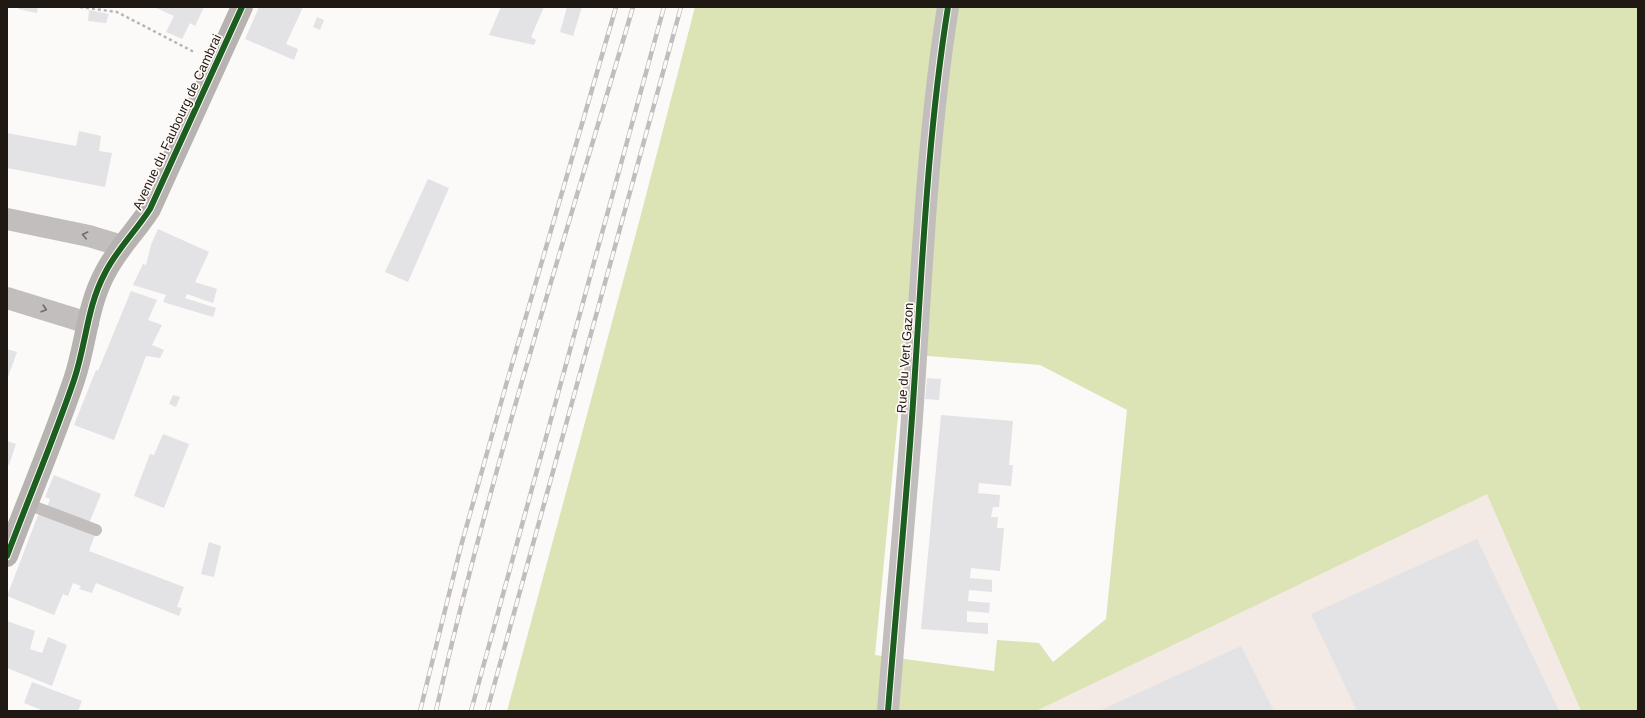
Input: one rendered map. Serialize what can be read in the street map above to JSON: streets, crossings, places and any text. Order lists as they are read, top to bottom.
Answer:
{
  "streets": {
    "street": ["Avenue du Faubourg de Cambrai", "Rue du Vert Gazon"]
  }
}
